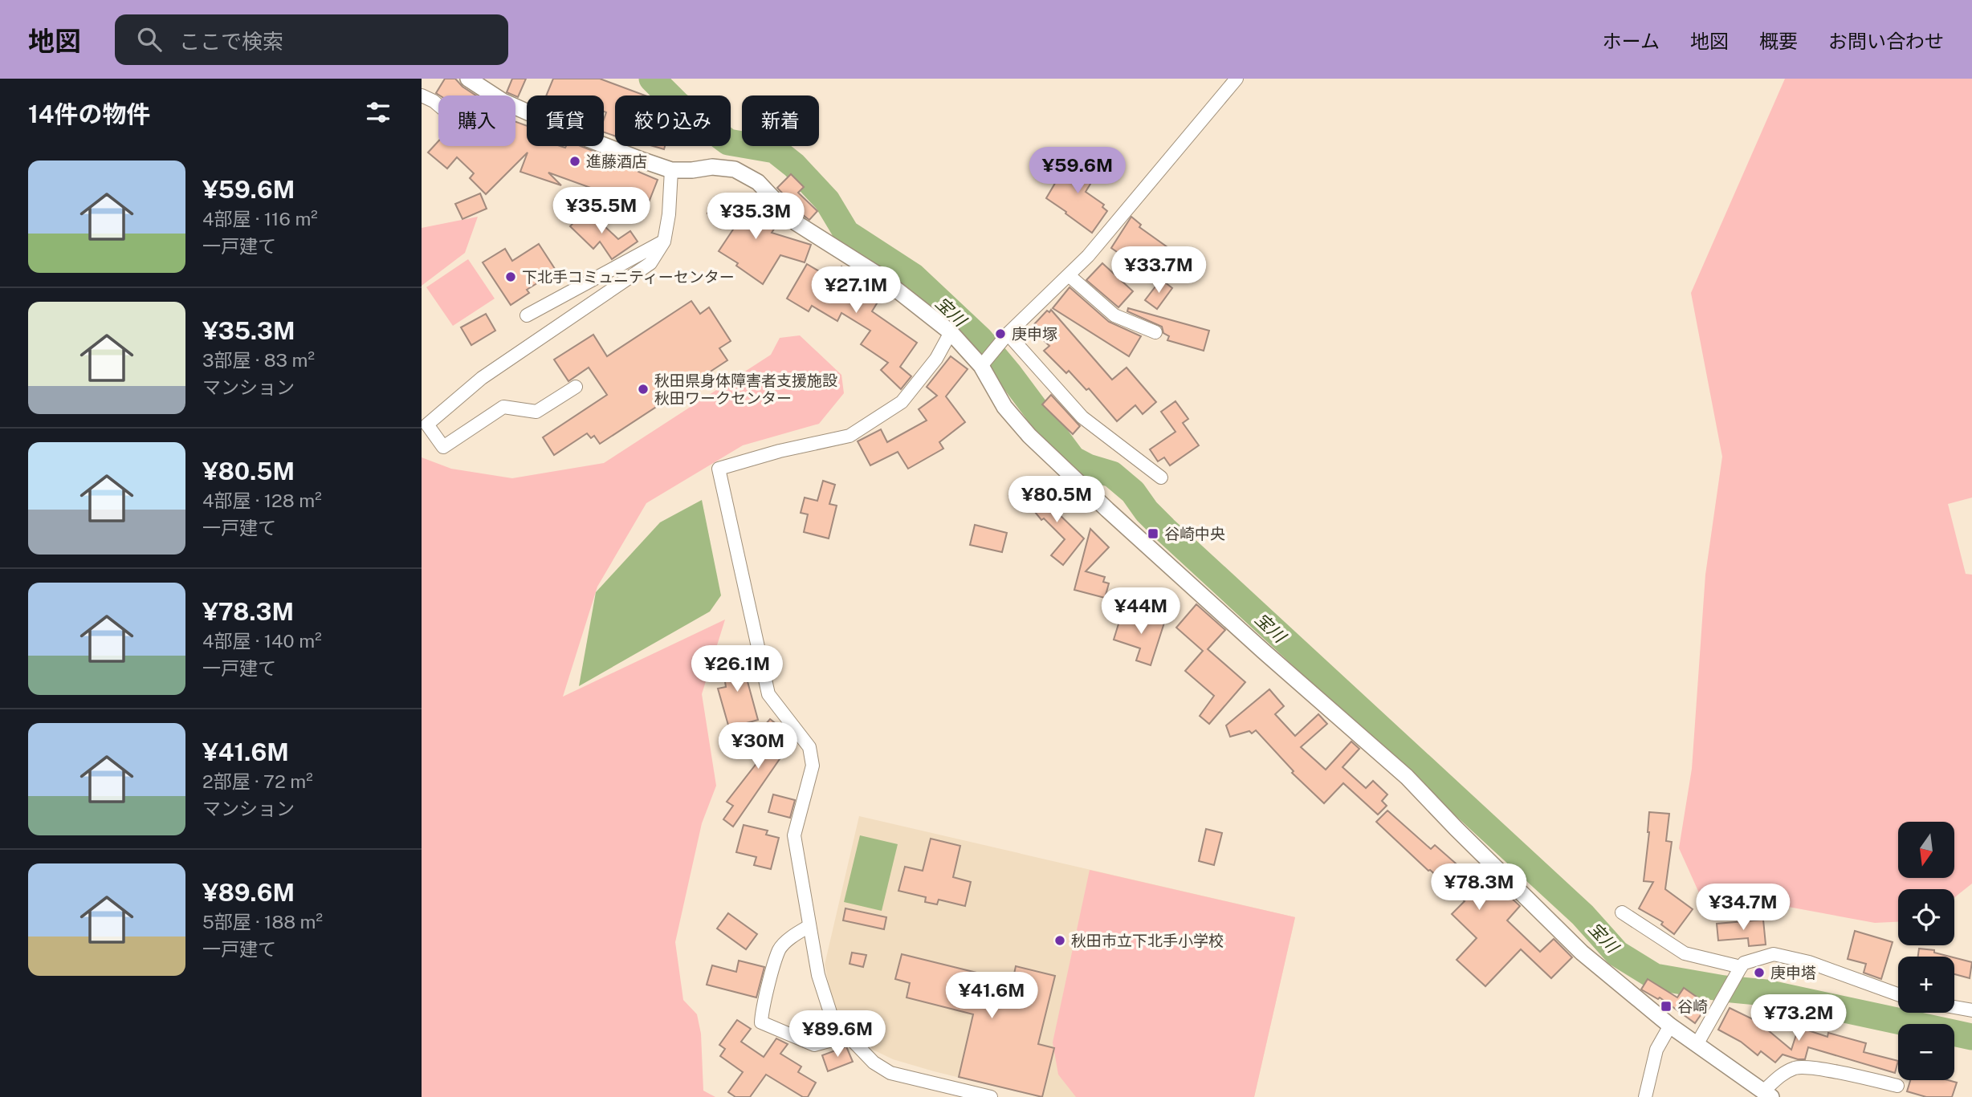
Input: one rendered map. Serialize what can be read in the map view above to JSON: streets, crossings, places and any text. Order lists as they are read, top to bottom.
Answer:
{
  "water": ["宝川"],
  "places": {
    "other": [
      "進藤酒店",
      "下北手コミュニティーセンター",
      "庚申塚",
      "秋田県身体障害者支援施設 秋田ワークセンター",
      "秋田市立下北手小学校",
      "庚申塔"
    ],
    "transit": ["谷崎中央", "谷崎"]
  },
  "north": "bottom",
  "page": {
    "header": "地図",
    "search": "ここで検索",
    "nav": [
      "ホーム",
      "地図",
      "概要",
      "お問い合わせ"
    ],
    "heading": "14件の物件",
    "chip": [
      "購入",
      "賃貸",
      "絞り込み",
      "新着"
    ],
    "list": [
      {
        "name": "¥59.6M",
        "note": "4部屋 · 116 m² · 一戸建て"
      },
      {
        "name": "¥35.3M",
        "note": "3部屋 · 83 m² · マンション"
      },
      {
        "name": "¥80.5M",
        "note": "4部屋 · 128 m² · 一戸建て"
      },
      {
        "name": "¥78.3M",
        "note": "4部屋 · 140 m² · 一戸建て"
      },
      {
        "name": "¥41.6M",
        "note": "2部屋 · 72 m² · マンション"
      },
      {
        "name": "¥89.6M",
        "note": "5部屋 · 188 m² · 一戸建て"
      }
    ],
    "price": [
      "¥59.6M",
      "¥35.5M",
      "¥35.3M",
      "¥33.7M",
      "¥27.1M",
      "¥80.5M",
      "¥44M",
      "¥26.1M",
      "¥30M",
      "¥78.3M",
      "¥34.7M",
      "¥41.6M",
      "¥73.2M",
      "¥89.6M"
    ],
    "map_buttons": ["+", "−"]
  }
}
